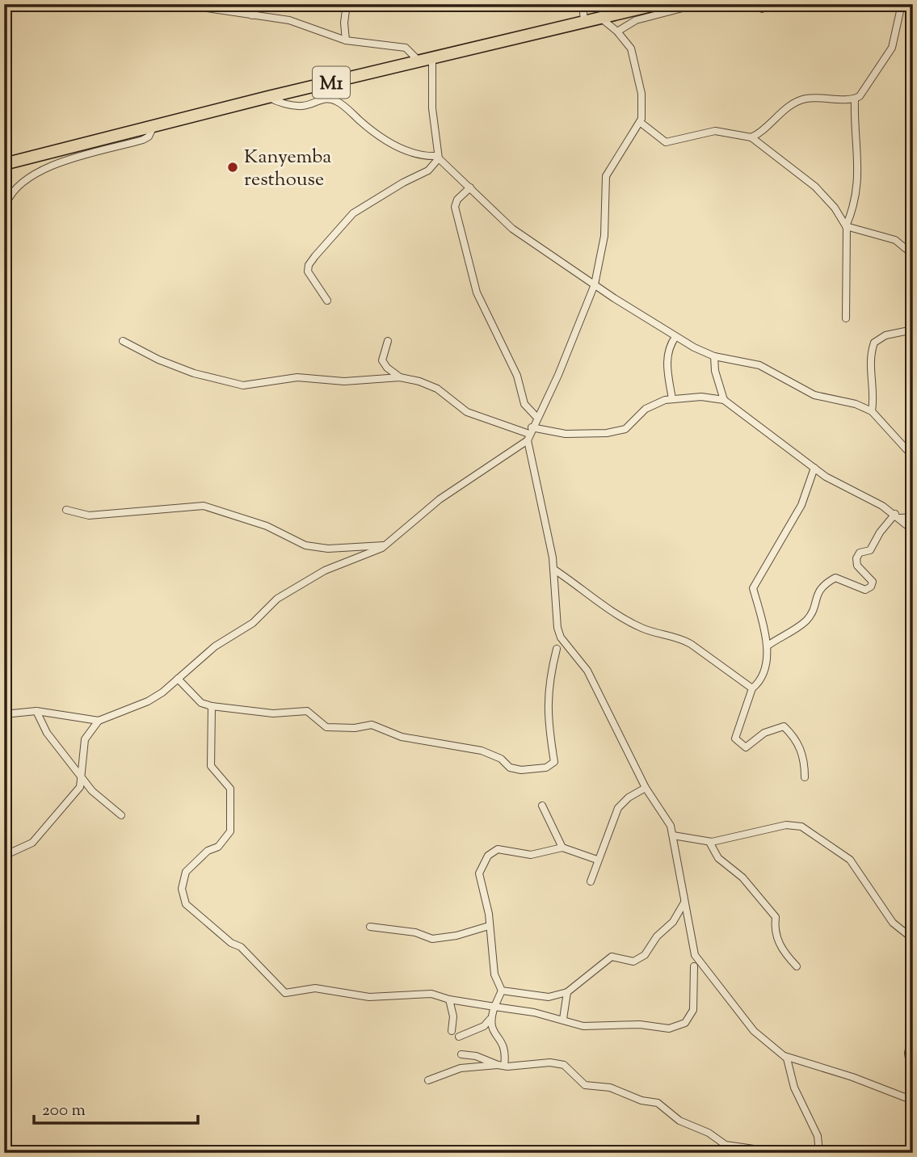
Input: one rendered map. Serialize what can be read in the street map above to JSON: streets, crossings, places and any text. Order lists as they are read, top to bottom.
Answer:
{
  "streets": {
    "highway": ["M1"]
  },
  "places": ["Kanyemba resthouse"],
  "scale_bar": "200 m"
}
